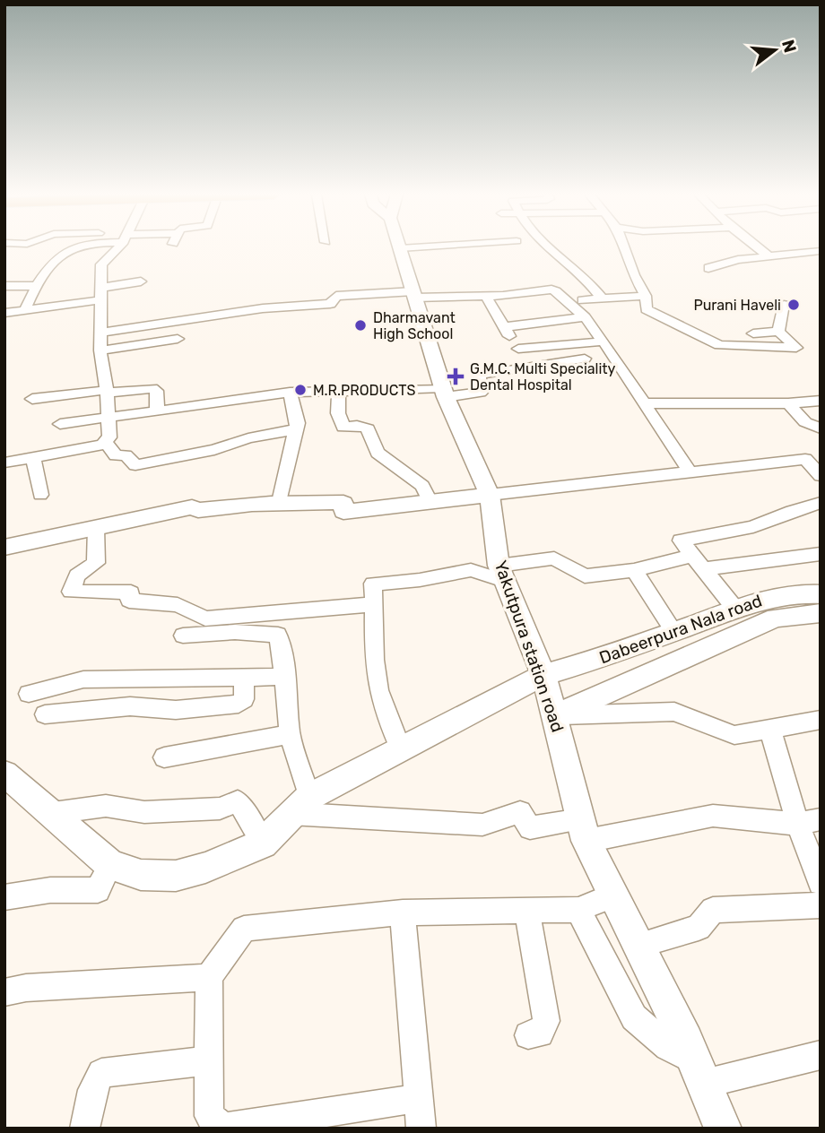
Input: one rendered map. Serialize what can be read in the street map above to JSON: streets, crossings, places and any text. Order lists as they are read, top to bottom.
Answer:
{
  "streets": {
    "street": ["Dabeerpura Nala road", "Yakutpura station road"]
  },
  "crossings": [
    ["Dabeerpura Nala road", "Yakutpura station road"]
  ],
  "places": {
    "other": ["Purani Haveli", "Dharmavant High School", "M.R.PRODUCTS"],
    "health": ["G.M.C. Multi Speciality Dental Hospital"]
  },
  "north": "right"
}
